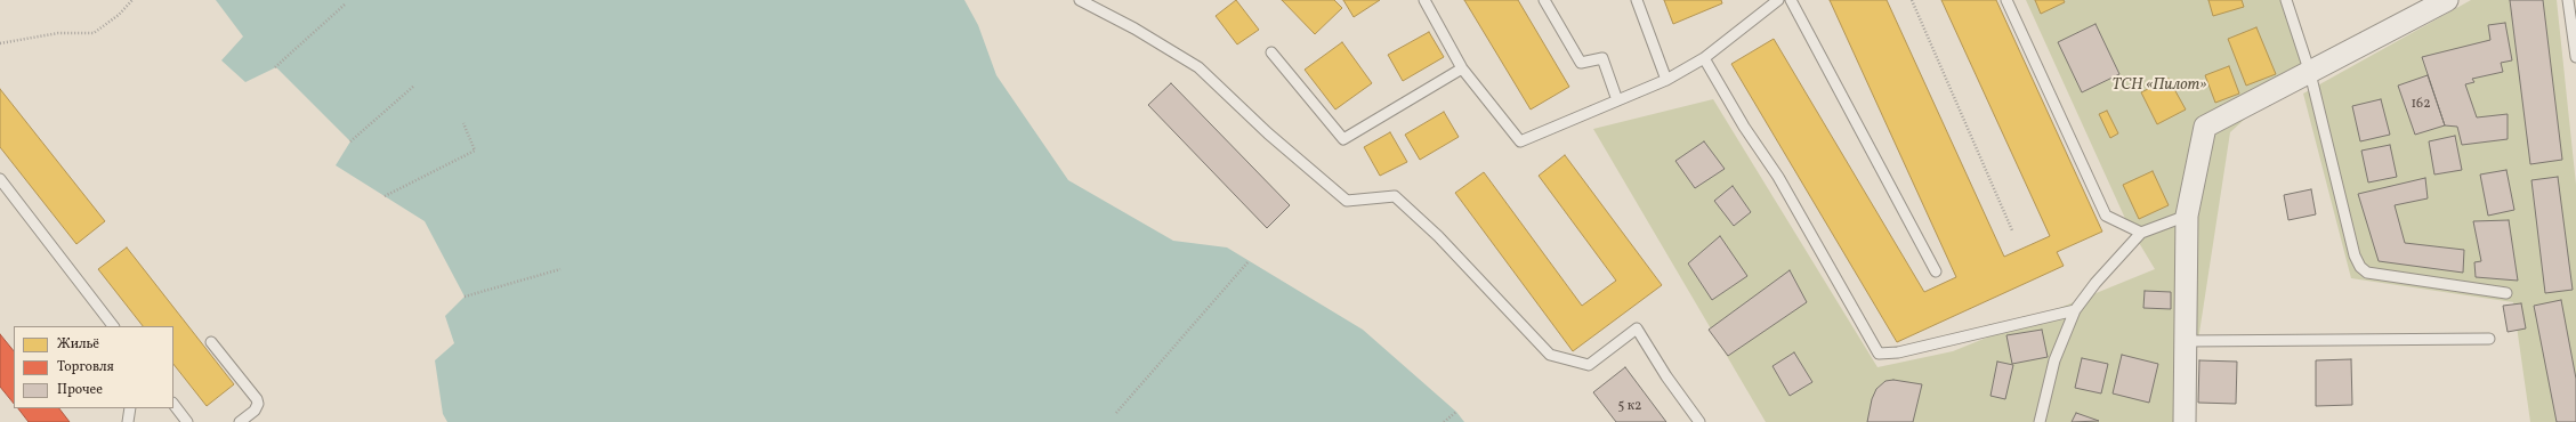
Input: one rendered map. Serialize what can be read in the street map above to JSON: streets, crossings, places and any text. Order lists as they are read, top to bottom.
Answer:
{
  "parks": ["ТСН «Пилот»"],
  "house_numbers": ["162", "5 к2"],
  "legend": ["Жильё", "Торговля", "Прочее"]
}
